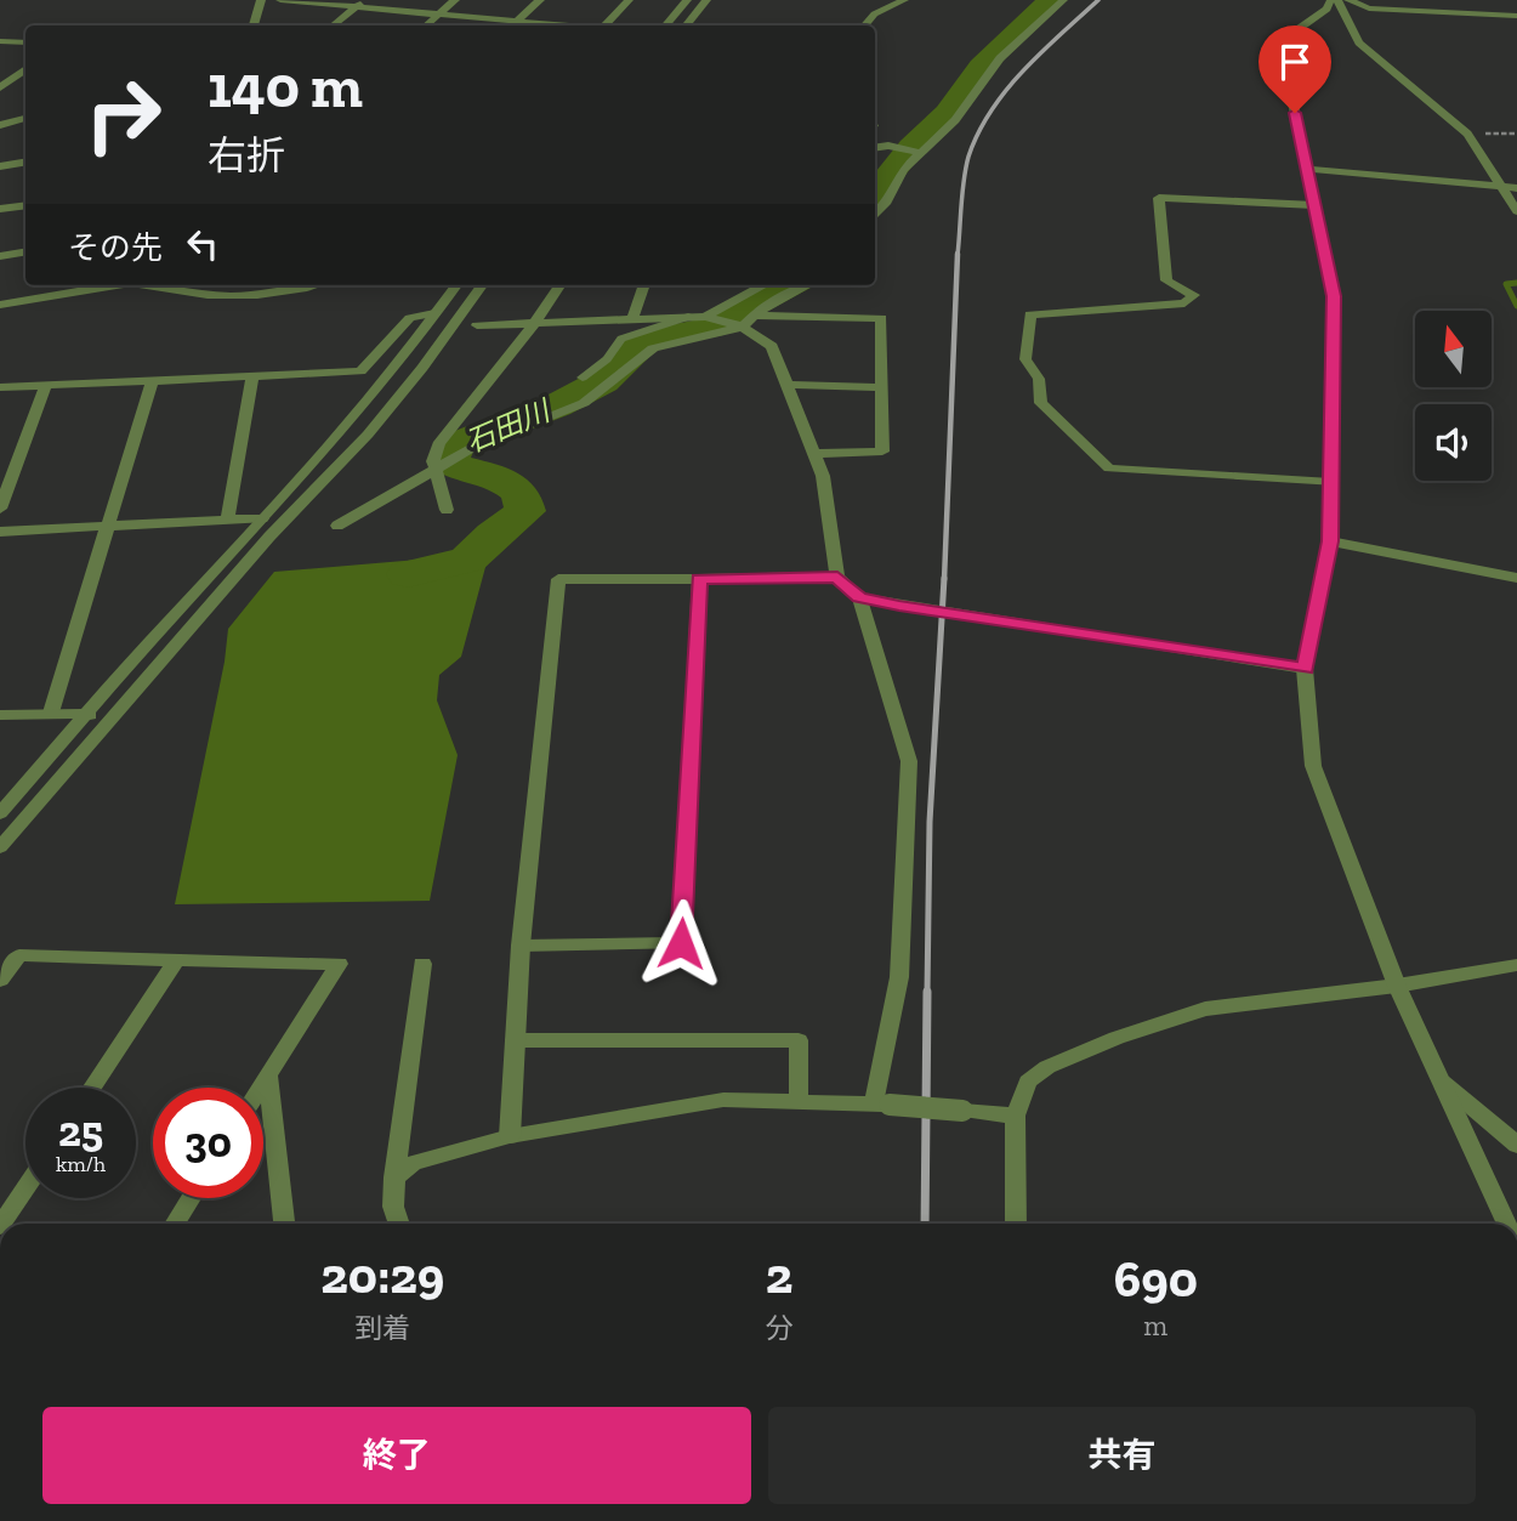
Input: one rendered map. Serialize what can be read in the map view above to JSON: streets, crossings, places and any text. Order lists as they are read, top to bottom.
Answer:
{
  "water": ["石田川"],
  "north": "top",
  "page": {
    "turn": ["140 m", "右折"],
    "then": "その先",
    "speed": "25 km/h",
    "limit": "30",
    "eta": [
      "20:29",
      "到着",
      "2",
      "分",
      "690",
      "m"
    ],
    "buttons": ["終了", "共有"]
  }
}
